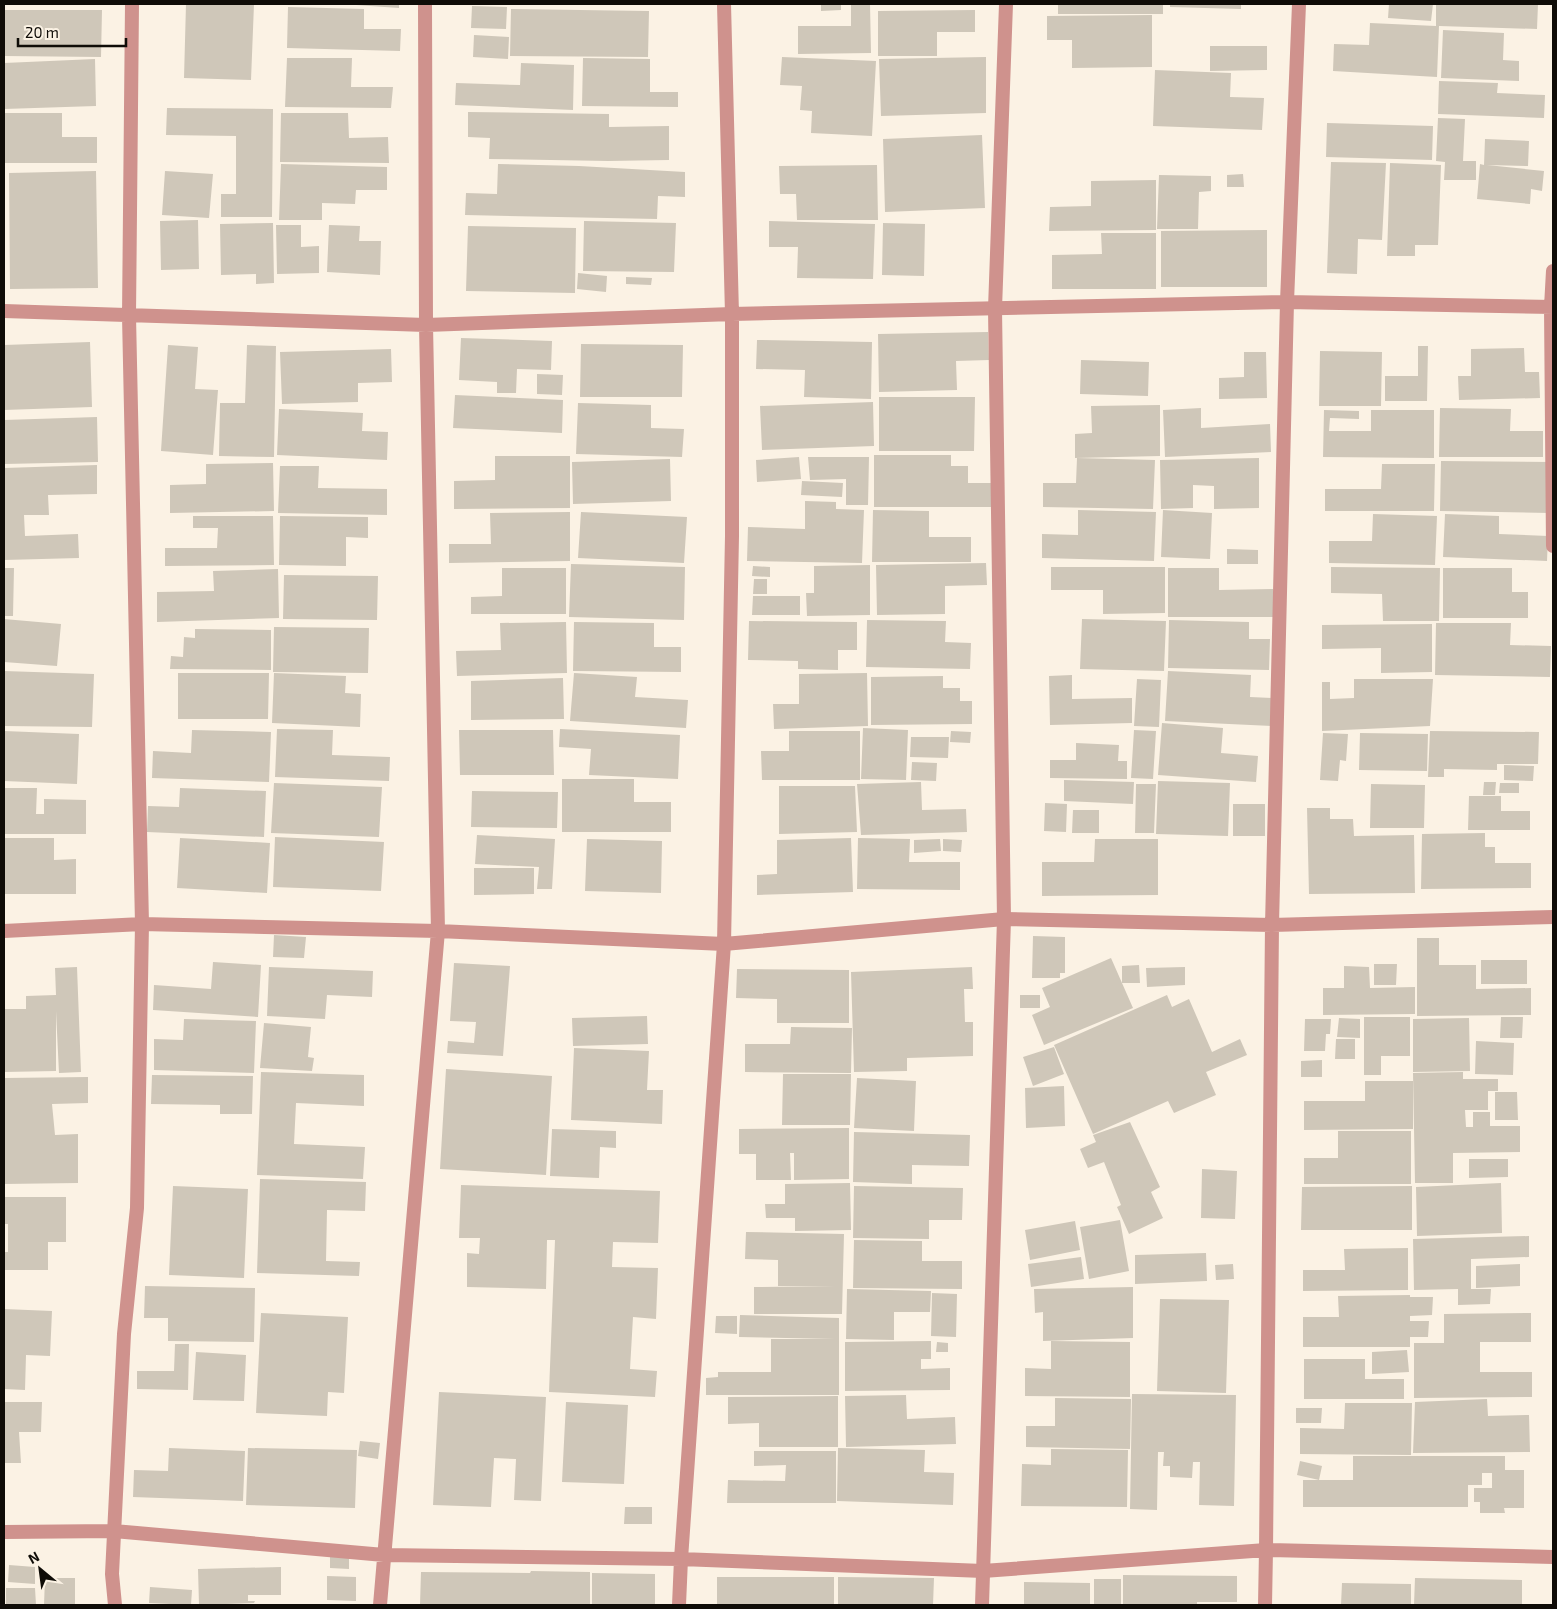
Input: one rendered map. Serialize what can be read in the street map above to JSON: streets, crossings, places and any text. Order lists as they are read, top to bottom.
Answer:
{
  "scale_bar": "20 m",
  "north": "top left"
}
